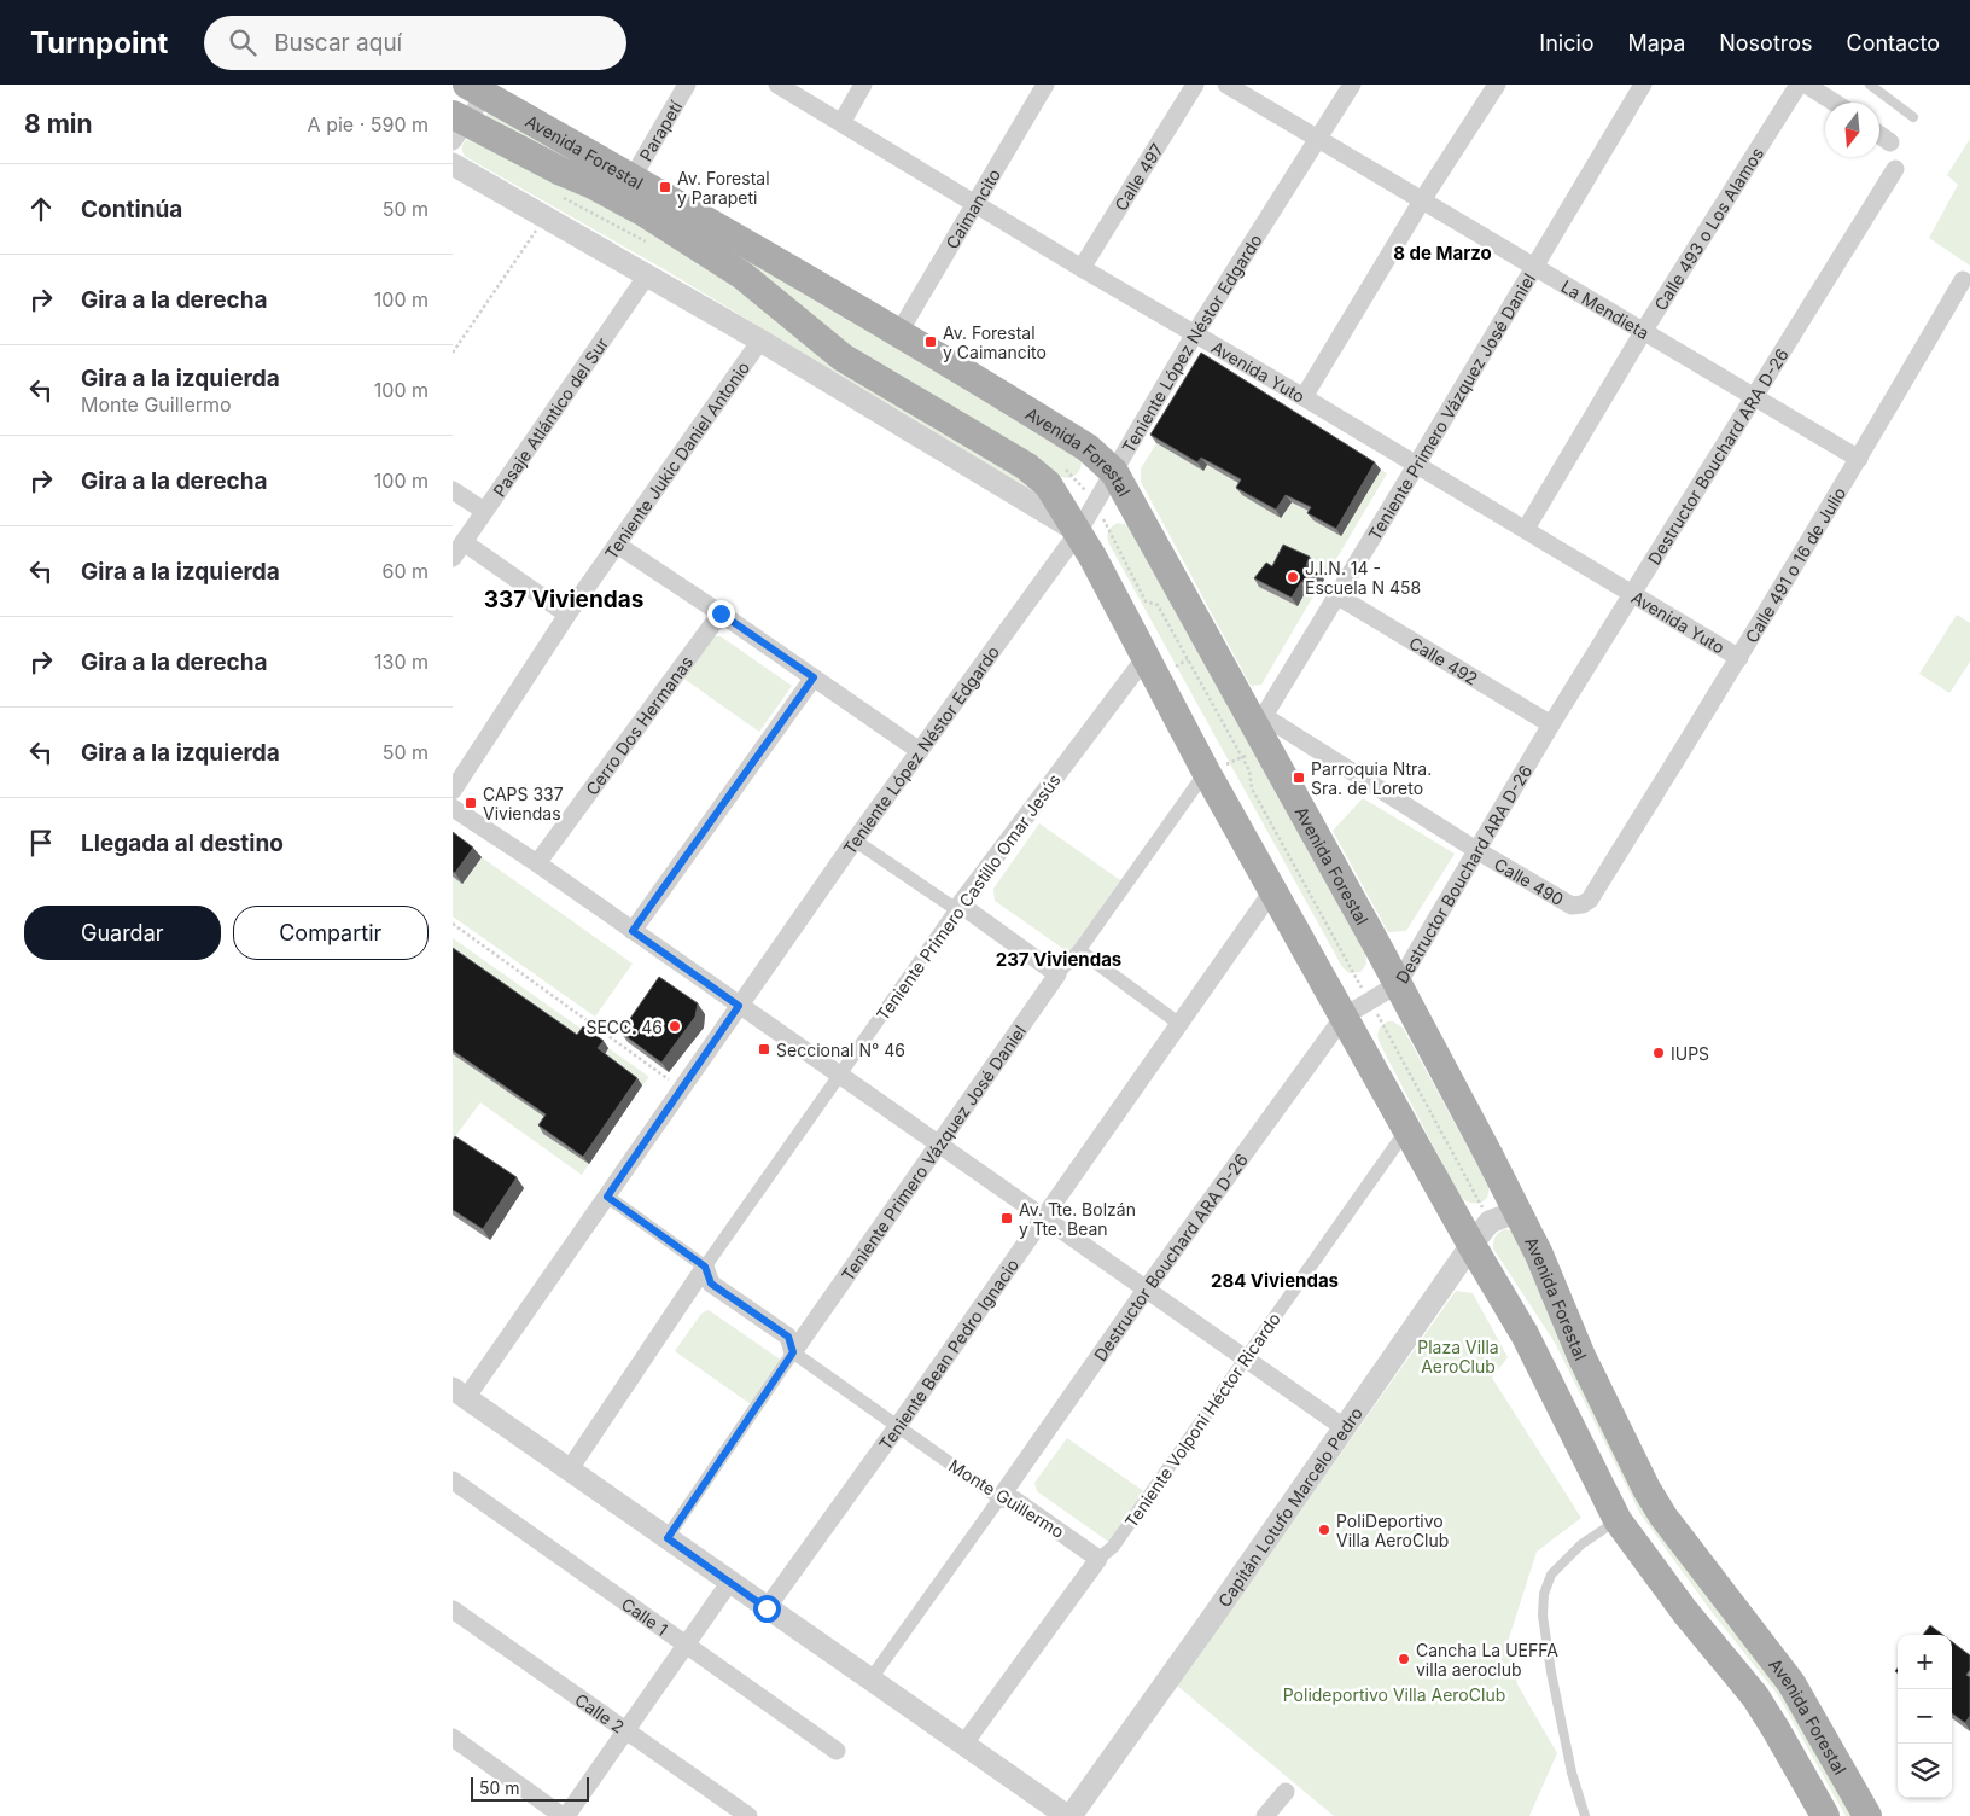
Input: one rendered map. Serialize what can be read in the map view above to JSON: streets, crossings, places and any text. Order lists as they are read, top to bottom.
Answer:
{
  "streets": {
    "main road": ["Avenida Forestal"],
    "street": [
      "Parapetí",
      "Calle 497",
      "Caimancito",
      "Calle 493 o Los Alamos",
      "La Mendieta",
      "Teniente López Néstor Edgardo",
      "Avenida Yuto",
      "Teniente Primero Vázquez José Daniel",
      "Pasaje Atlántico del Sur",
      "Destructor Bouchard ARA D-26",
      "Teniente Jukic Daniel Antonio",
      "Calle 491 o 16 de Julio",
      "Calle 492",
      "Cerro Dos Hermanas",
      "Calle 490",
      "Teniente Primero Castillo Omar Jesús",
      "Teniente Bean Pedro Ignacio",
      "Teniente Volponi Héctor Ricardo",
      "Monte Guillermo",
      "Capitán Lotufo Marcelo Pedro",
      "Calle 1",
      "Calle 2"
    ]
  },
  "crossings": [
    ["Parapetí", "Avenida Forestal"],
    ["Avenida Forestal", "Caimancito"],
    ["Avenida Forestal", "Teniente López Néstor Edgardo"],
    ["Avenida Forestal", "Teniente Primero Vázquez José Daniel"],
    ["Avenida Forestal", "Pasaje Atlántico del Sur"],
    ["Avenida Forestal", "Destructor Bouchard ARA D-26"],
    ["Avenida Forestal", "Teniente Jukic Daniel Antonio"],
    ["Avenida Forestal", "Calle 490"],
    ["Avenida Forestal", "Teniente Primero Castillo Omar Jesús"],
    ["Avenida Forestal", "Teniente Bean Pedro Ignacio"],
    ["Avenida Forestal", "Teniente Volponi Héctor Ricardo"],
    ["Avenida Forestal", "Capitán Lotufo Marcelo Pedro"],
    ["Calle 497", "Avenida Yuto"],
    ["Caimancito", "Avenida Yuto"],
    ["Calle 493 o Los Alamos", "La Mendieta"],
    ["Calle 493 o Los Alamos", "Avenida Yuto"],
    ["La Mendieta", "Teniente López Néstor Edgardo"],
    ["La Mendieta", "Teniente Primero Vázquez José Daniel"],
    ["La Mendieta", "Destructor Bouchard ARA D-26"],
    ["La Mendieta", "Calle 491 o 16 de Julio"],
    ["Teniente López Néstor Edgardo", "Avenida Yuto"],
    ["Teniente López Néstor Edgardo", "Monte Guillermo"],
    ["Avenida Yuto", "Teniente Primero Vázquez José Daniel"],
    ["Avenida Yuto", "Destructor Bouchard ARA D-26"],
    ["Avenida Yuto", "Calle 491 o 16 de Julio"],
    ["Teniente Primero Vázquez José Daniel", "Calle 492"],
    ["Teniente Primero Vázquez José Daniel", "Calle 490"],
    ["Teniente Primero Vázquez José Daniel", "Monte Guillermo"],
    ["Destructor Bouchard ARA D-26", "Calle 492"],
    ["Destructor Bouchard ARA D-26", "Calle 490"],
    ["Destructor Bouchard ARA D-26", "Monte Guillermo"],
    ["Calle 491 o 16 de Julio", "Calle 490"],
    ["Teniente Primero Castillo Omar Jesús", "Monte Guillermo"],
    ["Teniente Bean Pedro Ignacio", "Monte Guillermo"],
    ["Teniente Volponi Héctor Ricardo", "Monte Guillermo"]
  ],
  "districts": [
    "8 de Marzo",
    "337 Viviendas",
    "237 Viviendas",
    "284 Viviendas"
  ],
  "parks": ["Plaza Villa AeroClub", "Polideportivo Villa AeroClub"],
  "places": {
    "transit": [
      "Av. Forestal y Parapeti",
      "Av. Forestal y Caimancito",
      "Parroquia Ntra. Sra. de Loreto",
      "CAPS 337 Viviendas",
      "Seccional N° 46",
      "Av. Tte. Bolzán y Tte. Bean"
    ],
    "other": [
      "J.I.N. 14 - Escuela N 458",
      "SECC. 46",
      "IUPS",
      "PoliDeportivo Villa AeroClub",
      "Cancha La UEFFA villa aeroclub"
    ]
  },
  "scale_bar": "50 m",
  "north": "bottom",
  "page": {
    "header": "Turnpoint",
    "search": "Buscar aquí",
    "nav": [
      "Inicio",
      "Mapa",
      "Nosotros",
      "Contacto"
    ],
    "heading": ["8 min", "A pie · 590 m"],
    "list": [
      ["Continúa", "50 m"],
      ["Gira a la derecha", "100 m"],
      ["Gira a la izquierda", "Monte Guillermo", "100 m"],
      ["Gira a la derecha", "100 m"],
      ["Gira a la izquierda", "60 m"],
      ["Gira a la derecha", "130 m"],
      ["Gira a la izquierda", "50 m"],
      "Llegada al destino"
    ],
    "buttons": ["Guardar", "Compartir"],
    "map_buttons": ["+", "−"],
    "scale": "50 m"
  }
}
